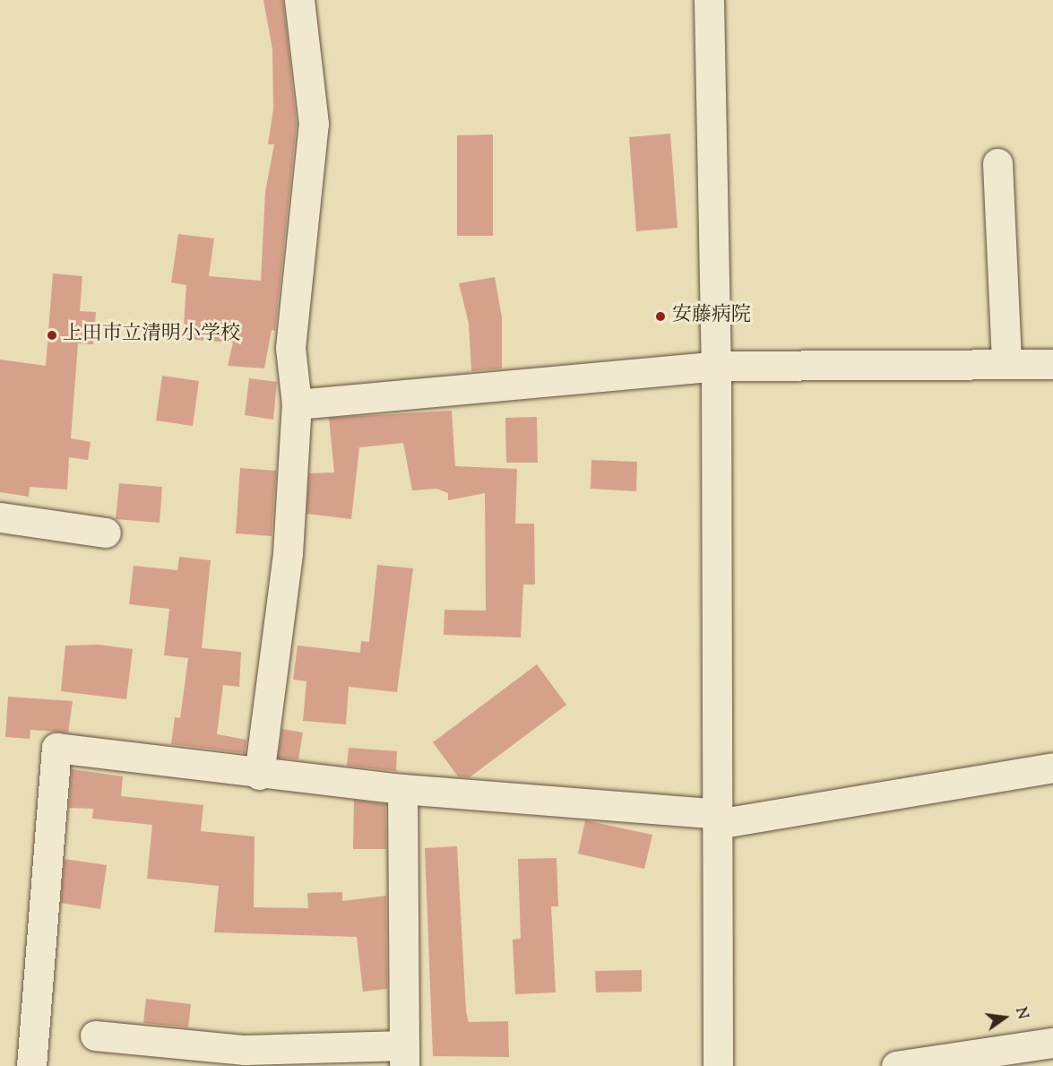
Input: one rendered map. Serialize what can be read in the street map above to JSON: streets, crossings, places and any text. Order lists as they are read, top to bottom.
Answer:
{
  "places": ["安藤病院", "上田市立清明小学校"],
  "north": "right"
}
